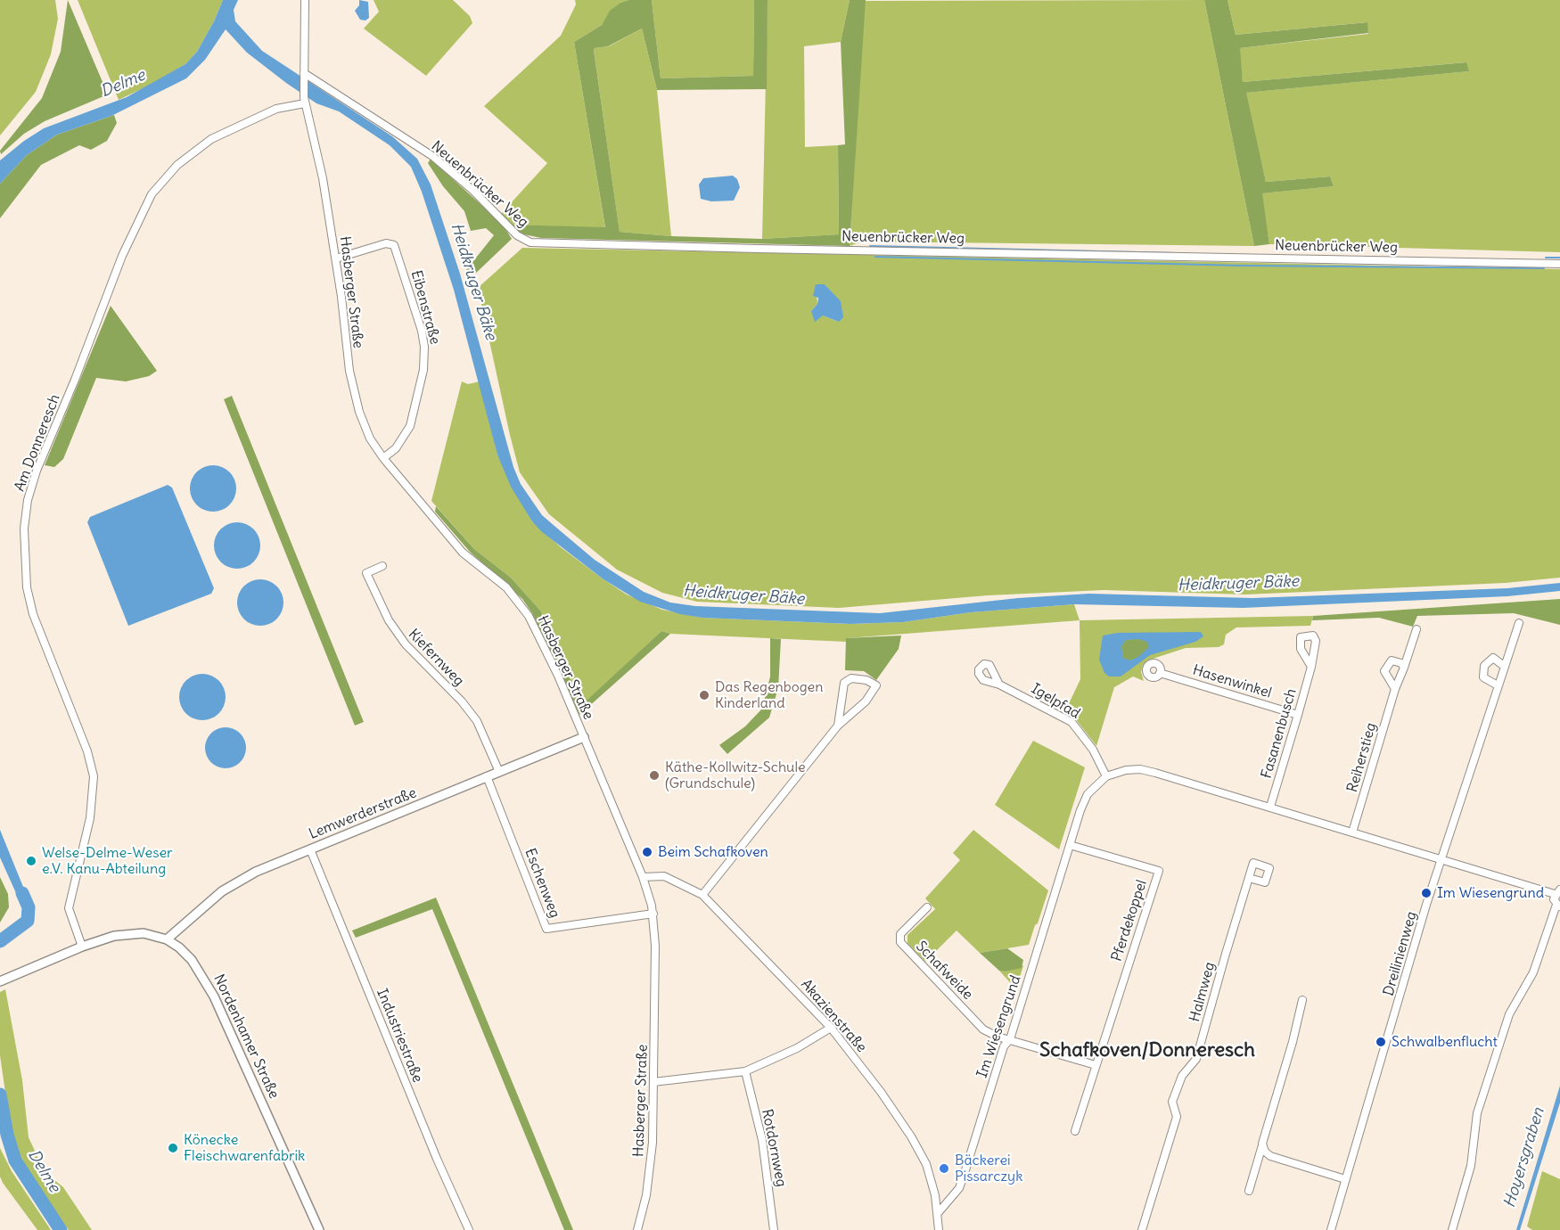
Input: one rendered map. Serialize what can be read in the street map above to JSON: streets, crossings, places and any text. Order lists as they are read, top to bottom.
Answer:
{
  "streets": {
    "street": [
      "Neuenbrücker Weg",
      "Hasberger Straße",
      "Eibenstraße",
      "Am Donneresch",
      "Kiefernweg",
      "Hasenwinkel",
      "Igelpfad",
      "Fasanenbusch",
      "Reiherstieg",
      "Lemwerderstraße",
      "Eschenweg",
      "Pferdekoppel",
      "Dreilinienweg",
      "Schafweide",
      "Halmweg",
      "Akazienstraße",
      "Im Wiesengrund",
      "Industriestraße",
      "Nordenhamer Straße",
      "Rotdornweg"
    ]
  },
  "crossings": [
    ["Neuenbrücker Weg", "Hasberger Straße"],
    ["Hasberger Straße", "Eibenstraße"],
    ["Hasberger Straße", "Am Donneresch"],
    ["Hasberger Straße", "Lemwerderstraße"],
    ["Hasberger Straße", "Eschenweg"],
    ["Hasberger Straße", "Akazienstraße"],
    ["Am Donneresch", "Nordenhamer Straße"],
    ["Kiefernweg", "Lemwerderstraße"],
    ["Hasenwinkel", "Fasanenbusch"],
    ["Igelpfad", "Im Wiesengrund"],
    ["Lemwerderstraße", "Eschenweg"],
    ["Lemwerderstraße", "Industriestraße"],
    ["Lemwerderstraße", "Nordenhamer Straße"],
    ["Pferdekoppel", "Im Wiesengrund"],
    ["Schafweide", "Im Wiesengrund"],
    ["Akazienstraße", "Im Wiesengrund"]
  ],
  "districts": ["Schafkoven/Donneresch"],
  "water": ["Delme", "Heidkruger Bäke", "Hoyersgraben"],
  "places": [
    "Das Regenbogen Kinderland",
    "Käthe-Kollwitz-Schule (Grundschule)",
    "Beim Schafkoven",
    "Welse-Delme-Weser e.V. Kanu-Abteilung",
    "Im Wiesengrund",
    "Schwalbenflucht",
    "Könecke Fleischwarenfabrik",
    "Bäckerei Pissarczyk"
  ]
}
